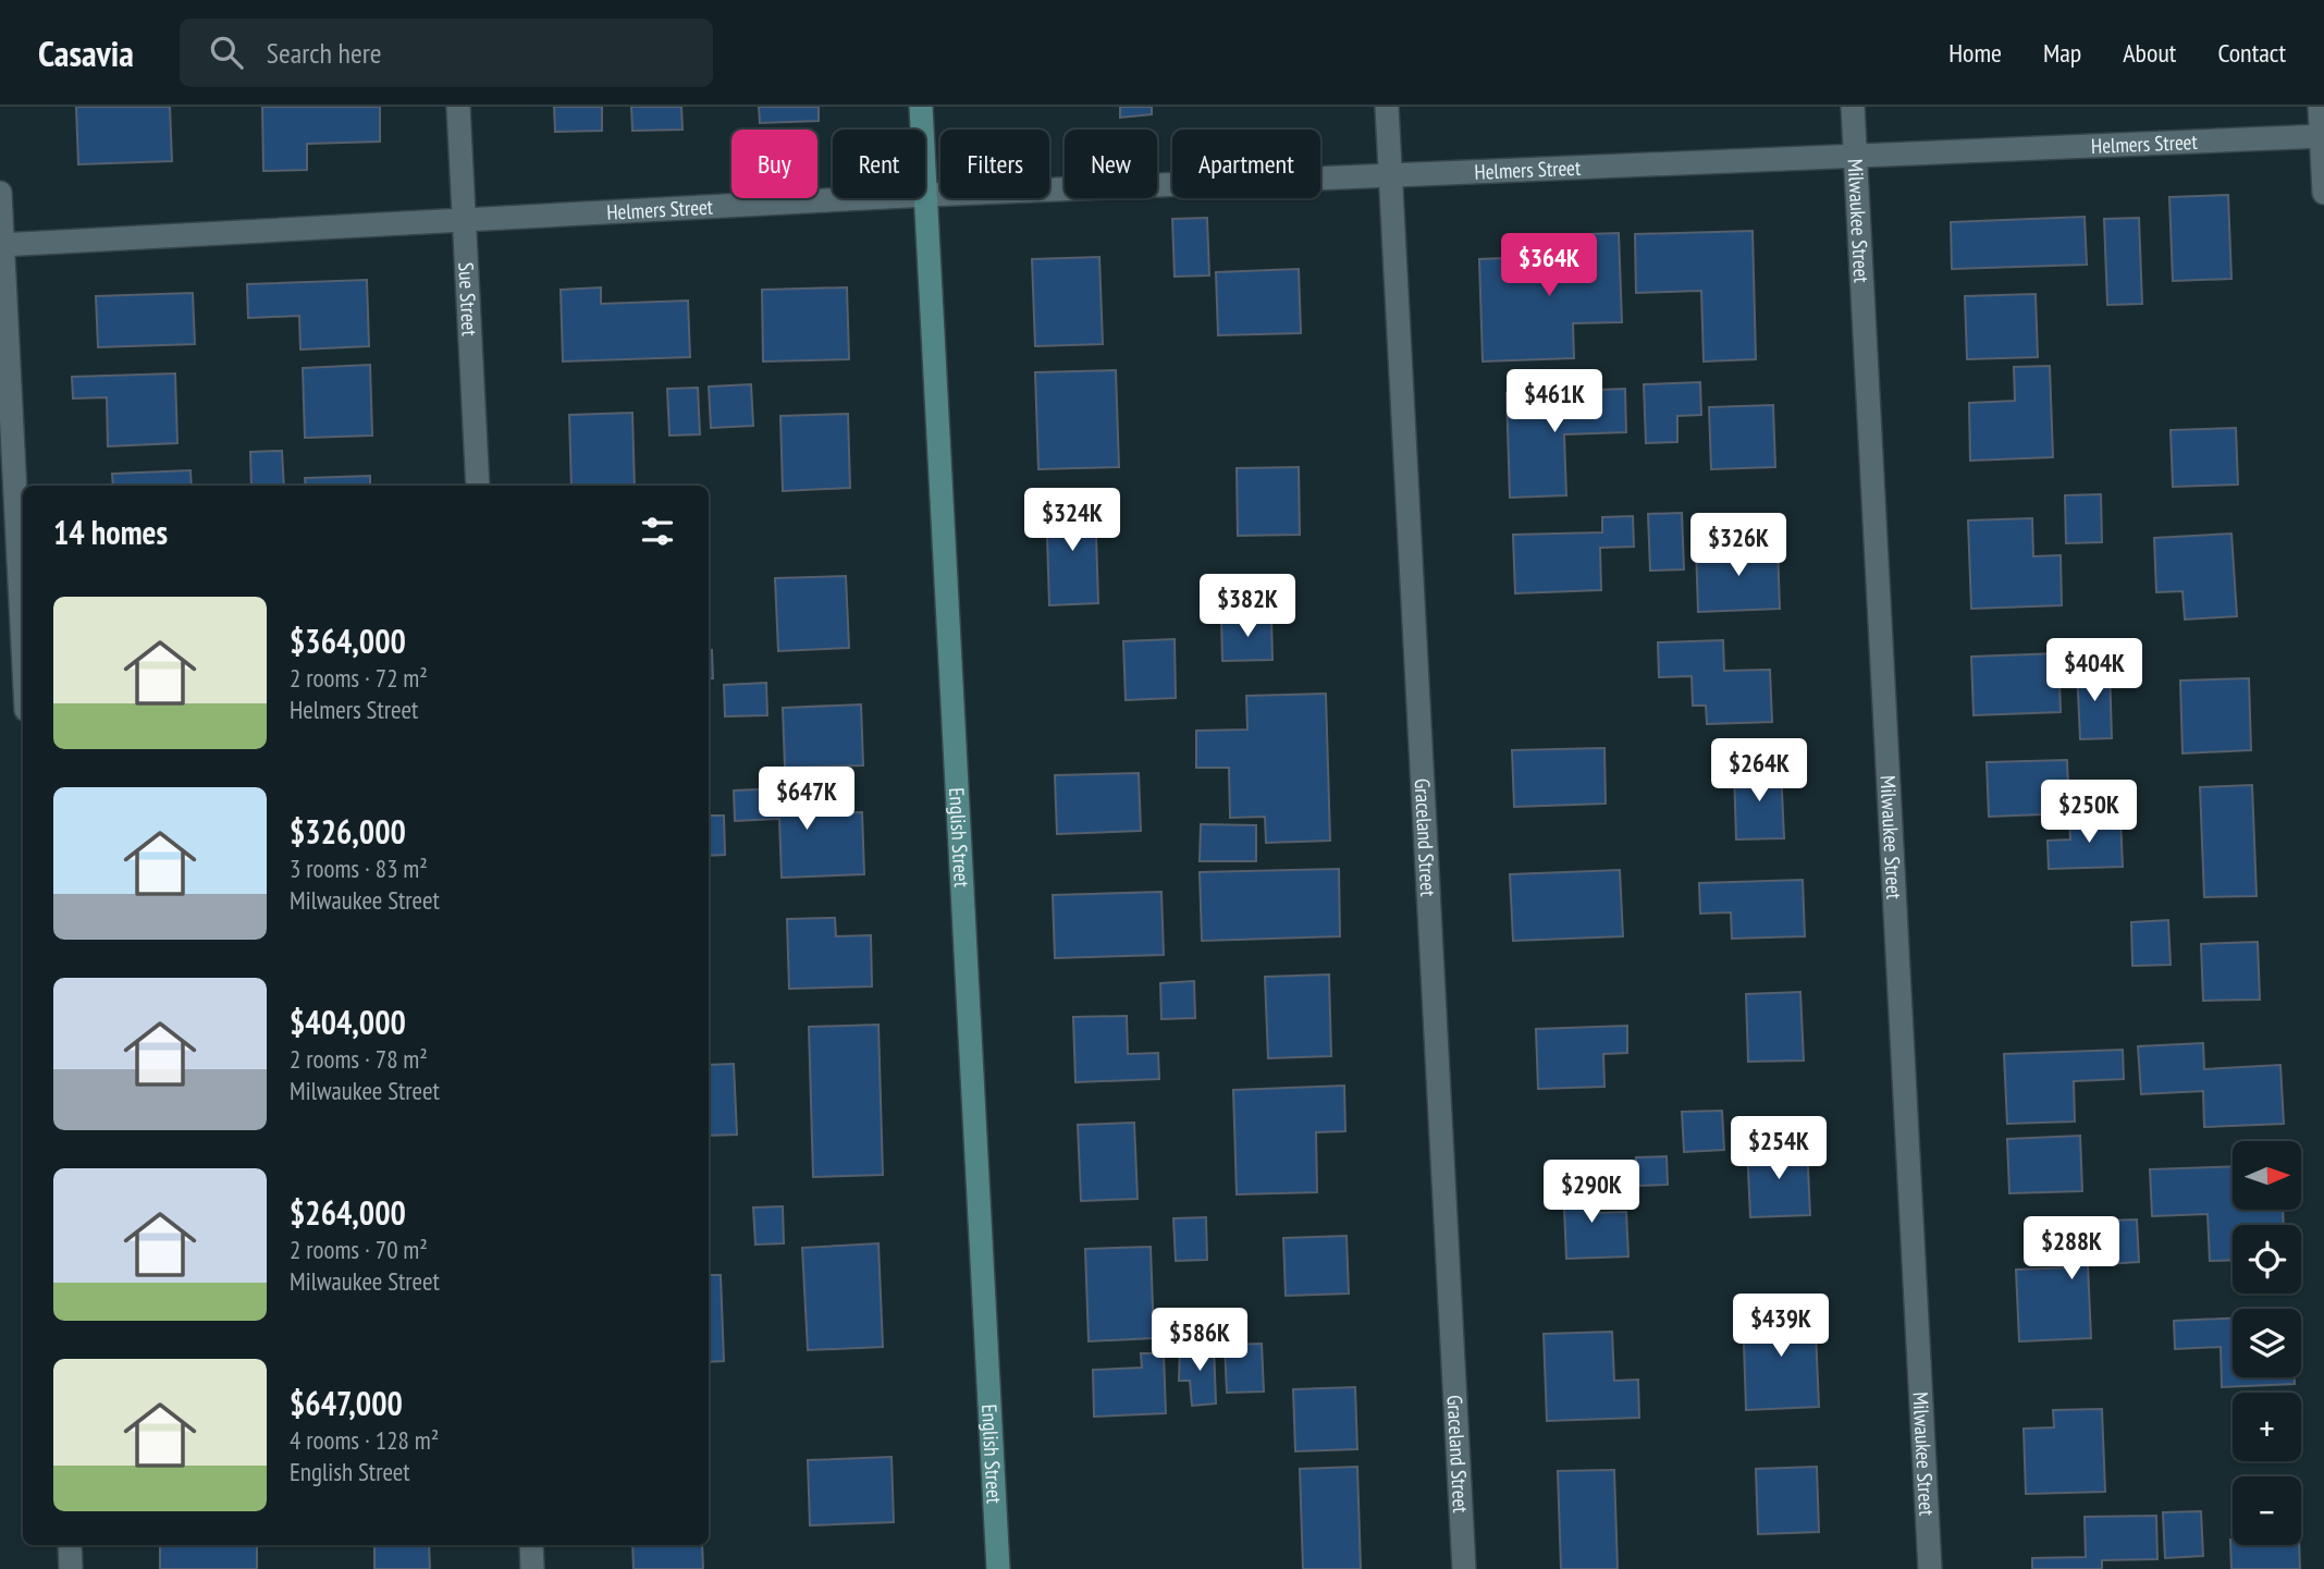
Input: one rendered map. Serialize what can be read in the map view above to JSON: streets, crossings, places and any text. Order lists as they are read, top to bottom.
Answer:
{
  "streets": {
    "street": [
      "Helmers Street",
      "Milwaukee Street",
      "Sue Street",
      "English Street",
      "Graceland Street"
    ]
  },
  "crossings": [
    ["Helmers Street", "Milwaukee Street"],
    ["Helmers Street", "Sue Street"],
    ["Helmers Street", "English Street"],
    ["Helmers Street", "Graceland Street"]
  ],
  "north": "right",
  "page": {
    "header": "Casavia",
    "search": "Search here",
    "nav": [
      "Home",
      "Map",
      "About",
      "Contact"
    ],
    "chip": [
      "Buy",
      "Rent",
      "Filters",
      "New",
      "Apartment"
    ],
    "price": [
      "$364K",
      "$461K",
      "$324K",
      "$326K",
      "$382K",
      "$404K",
      "$264K",
      "$647K",
      "$250K",
      "$254K",
      "$290K",
      "$288K",
      "$439K",
      "$586K"
    ],
    "heading": "14 homes",
    "list": [
      {
        "name": "$364,000",
        "note": "2 rooms · 72 m² · Helmers Street"
      },
      {
        "name": "$326,000",
        "note": "3 rooms · 83 m² · Milwaukee Street"
      },
      {
        "name": "$404,000",
        "note": "2 rooms · 78 m² · Milwaukee Street"
      },
      {
        "name": "$264,000",
        "note": "2 rooms · 70 m² · Milwaukee Street"
      },
      {
        "name": "$647,000",
        "note": "4 rooms · 128 m² · English Street"
      }
    ],
    "map_buttons": ["+", "−"]
  }
}
